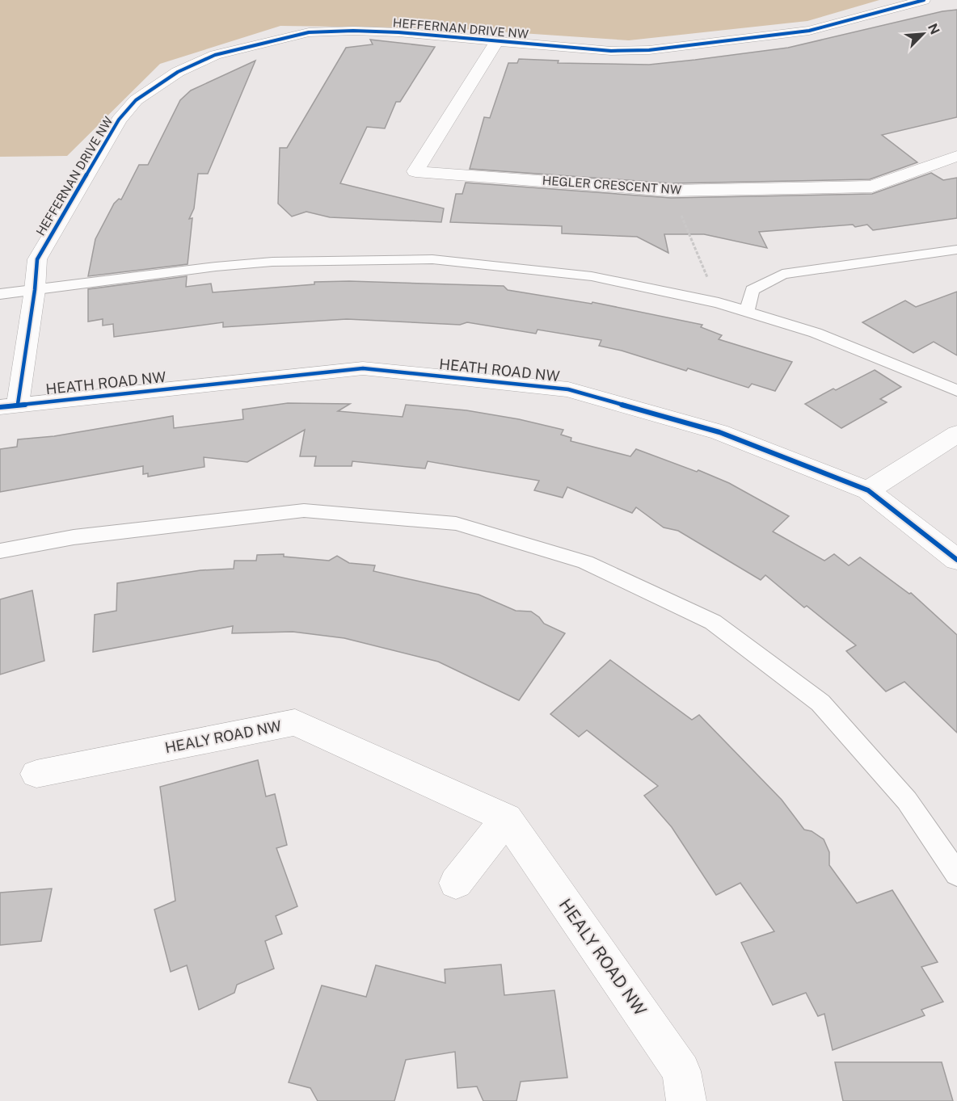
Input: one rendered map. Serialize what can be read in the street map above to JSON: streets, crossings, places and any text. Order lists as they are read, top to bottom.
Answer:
{
  "streets": {
    "street": [
      "HEFFERNAN DRIVE NW",
      "HEGLER CRESCENT NW",
      "HEATH ROAD NW",
      "HEALY ROAD NW"
    ]
  },
  "crossings": [
    ["HEFFERNAN DRIVE NW", "HEGLER CRESCENT NW"],
    ["HEFFERNAN DRIVE NW", "HEATH ROAD NW"]
  ],
  "north": "top right"
}
